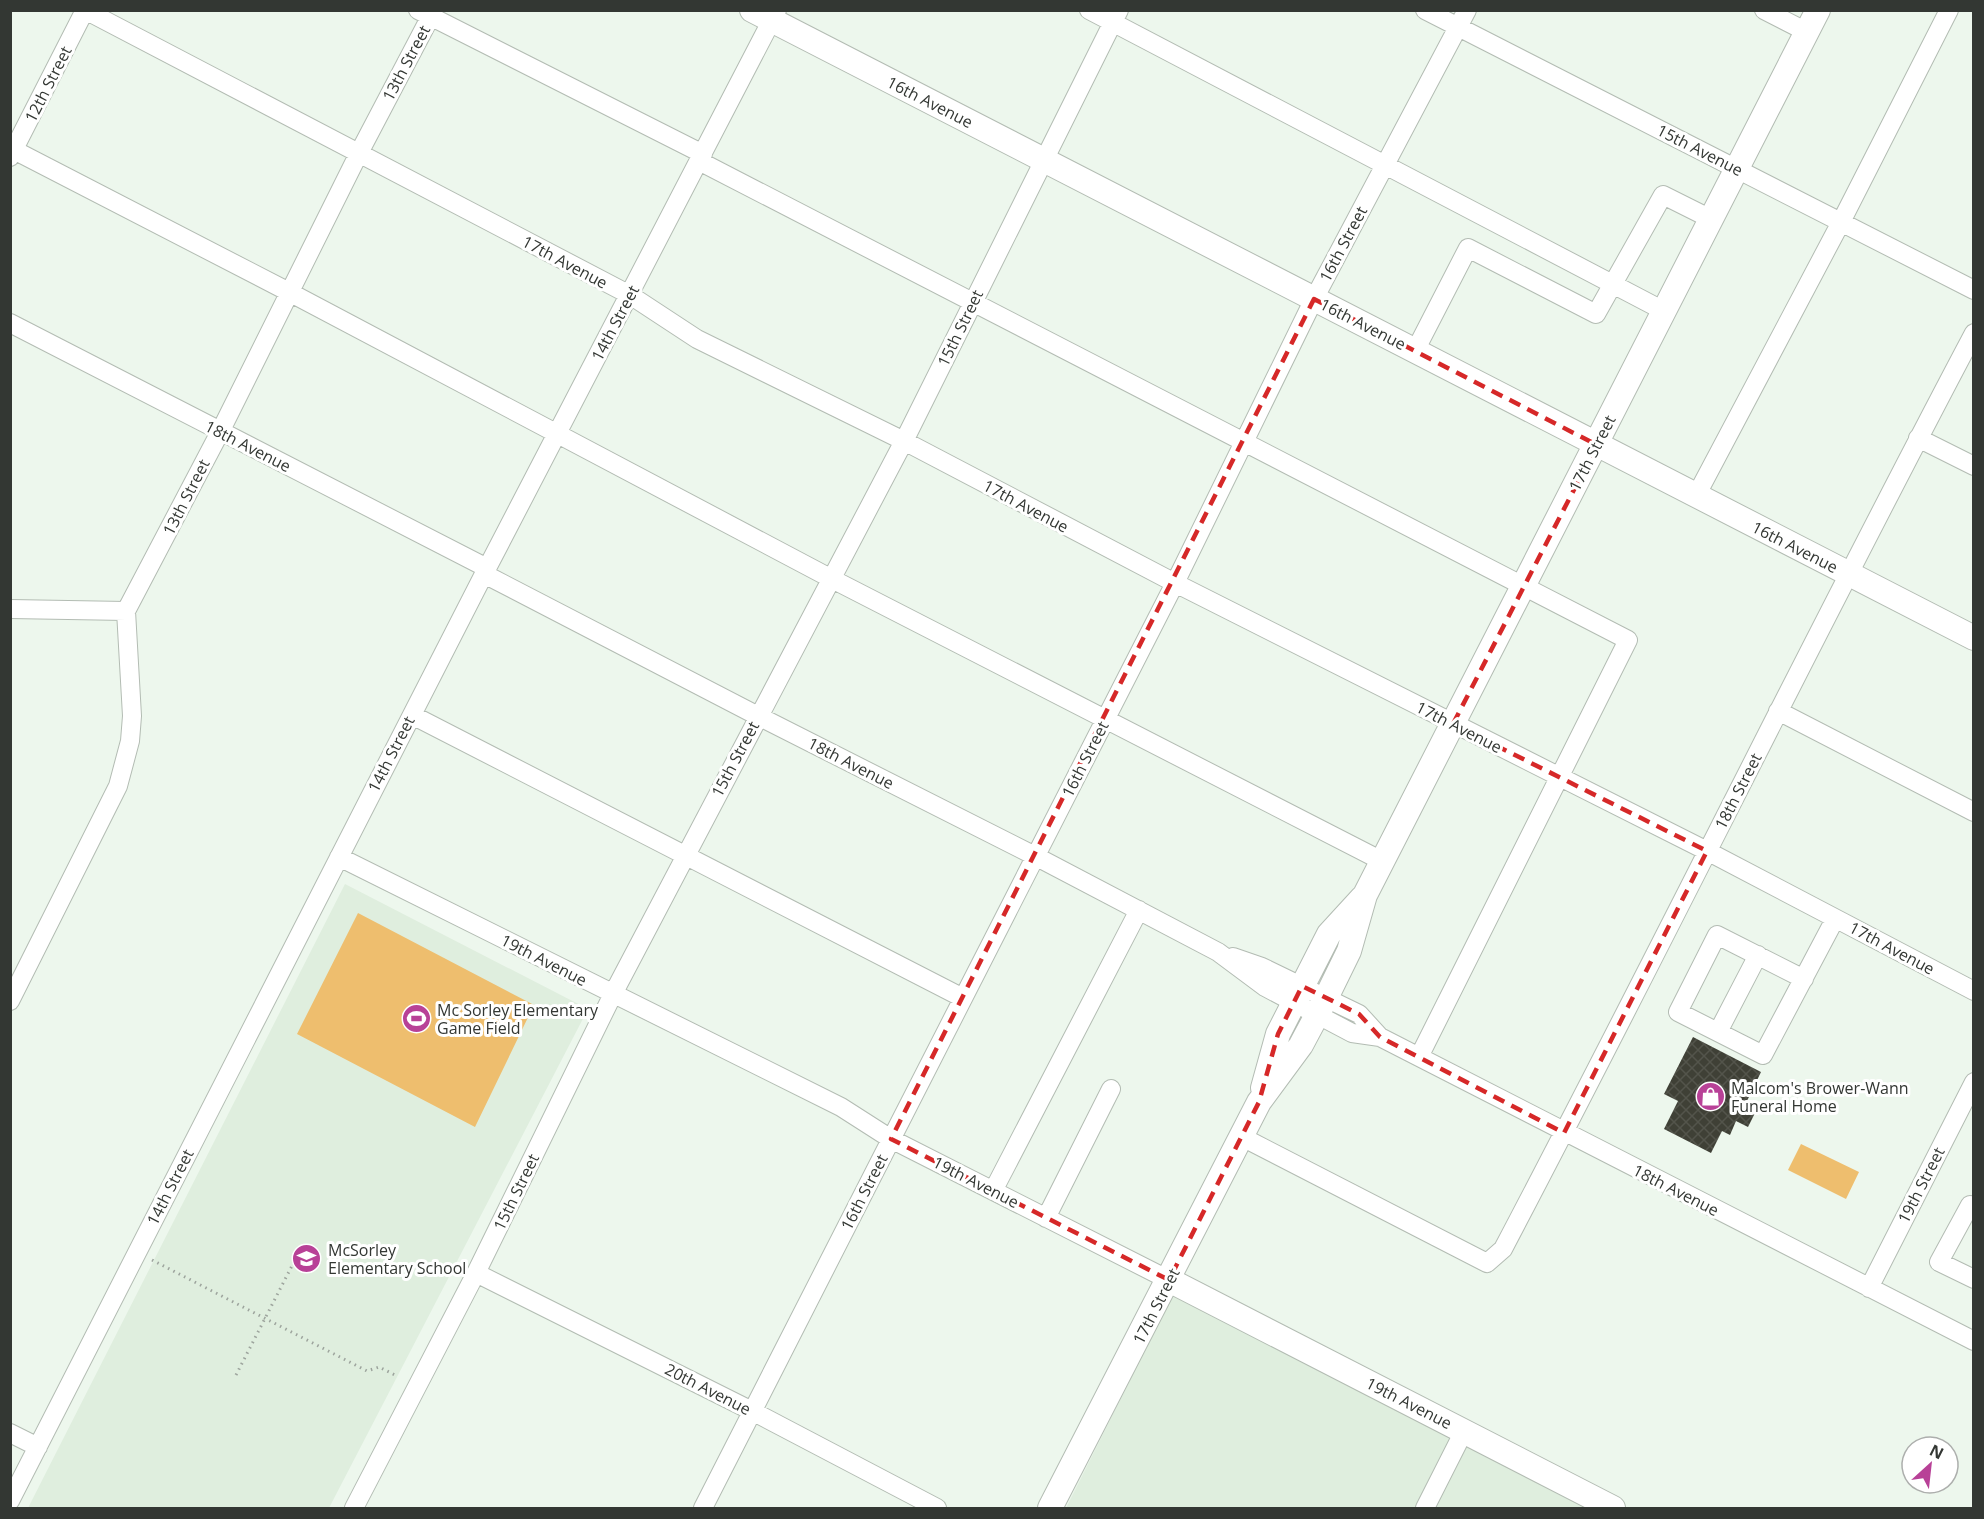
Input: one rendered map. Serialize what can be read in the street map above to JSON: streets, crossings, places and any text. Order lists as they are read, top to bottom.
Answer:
{
  "streets": {
    "main road": ["16th Avenue", "17th Street", "19th Avenue"],
    "street": [
      "13th Street",
      "12th Street",
      "15th Avenue",
      "16th Street",
      "17th Avenue",
      "14th Street",
      "15th Street",
      "18th Avenue",
      "18th Street",
      "19th Street",
      "20th Avenue"
    ]
  },
  "crossings": [
    ["13th Street", "17th Avenue"],
    ["13th Street", "18th Avenue"],
    ["12th Street", "17th Avenue"],
    ["16th Avenue", "16th Street"],
    ["16th Avenue", "14th Street"],
    ["16th Avenue", "15th Street"],
    ["16th Avenue", "17th Street"],
    ["16th Avenue", "18th Street"],
    ["15th Avenue", "16th Street"],
    ["15th Avenue", "17th Street"],
    ["16th Street", "17th Avenue"],
    ["16th Street", "18th Avenue"],
    ["16th Street", "19th Avenue"],
    ["16th Street", "20th Avenue"],
    ["17th Avenue", "14th Street"],
    ["17th Avenue", "15th Street"],
    ["17th Avenue", "17th Street"],
    ["17th Avenue", "18th Street"],
    ["14th Street", "18th Avenue"],
    ["14th Street", "19th Avenue"],
    ["15th Street", "18th Avenue"],
    ["15th Street", "19th Avenue"],
    ["15th Street", "20th Avenue"],
    ["18th Avenue", "17th Street"],
    ["18th Avenue", "18th Street"],
    ["18th Avenue", "19th Street"],
    ["17th Street", "18th Street"],
    ["17th Street", "19th Avenue"]
  ],
  "places": {
    "sports": ["Mc Sorley Elementary Game Field"],
    "shop": ["Malcom's Brower-Wann Funeral Home"],
    "school or university": ["McSorley Elementary School"]
  },
  "north": "top right"
}
